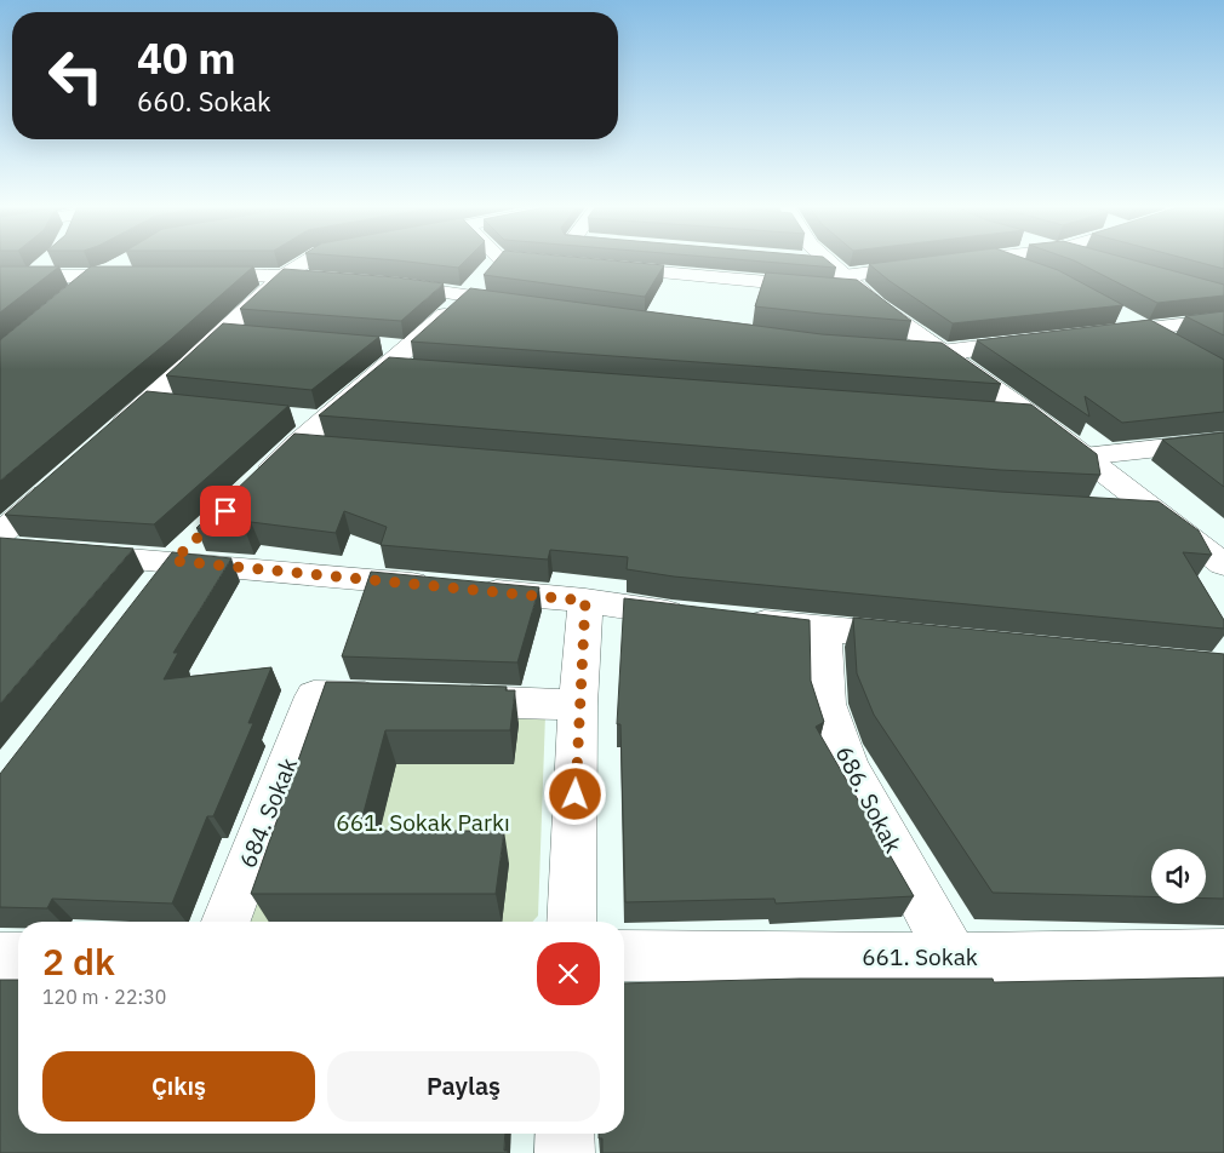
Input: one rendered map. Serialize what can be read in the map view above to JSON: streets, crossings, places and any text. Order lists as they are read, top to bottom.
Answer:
{
  "streets": {
    "street": ["686. Sokak", "684. Sokak", "661. Sokak"]
  },
  "crossings": [
    ["686. Sokak", "661. Sokak"]
  ],
  "parks": ["661. Sokak Parkı"],
  "page": {
    "turn": ["40 m", "660. Sokak"],
    "heading": ["2 dk", "120 m · 22:30"],
    "buttons": ["Çıkış", "Paylaş"]
  }
}
